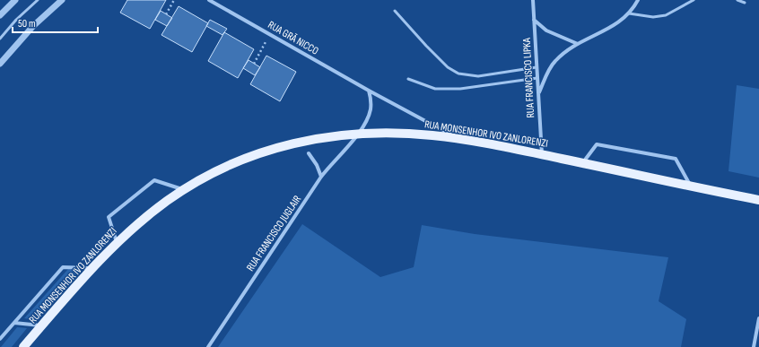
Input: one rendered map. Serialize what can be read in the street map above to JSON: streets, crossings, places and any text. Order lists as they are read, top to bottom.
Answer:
{
  "streets": {
    "main road": ["RUA MONSENHOR IVO ZANLORENZI"],
    "street": ["RUA GRÃ NICCO", "RUA FRANCISCO LIPKA", "RUA FRANCISCO JUGLAIR"]
  },
  "crossings": [
    ["RUA GRÃ NICCO", "RUA MONSENHOR IVO ZANLORENZI"],
    ["RUA FRANCISCO LIPKA", "RUA MONSENHOR IVO ZANLORENZI"],
    ["RUA MONSENHOR IVO ZANLORENZI", "RUA FRANCISCO JUGLAIR"]
  ],
  "scale_bar": "50 m"
}
